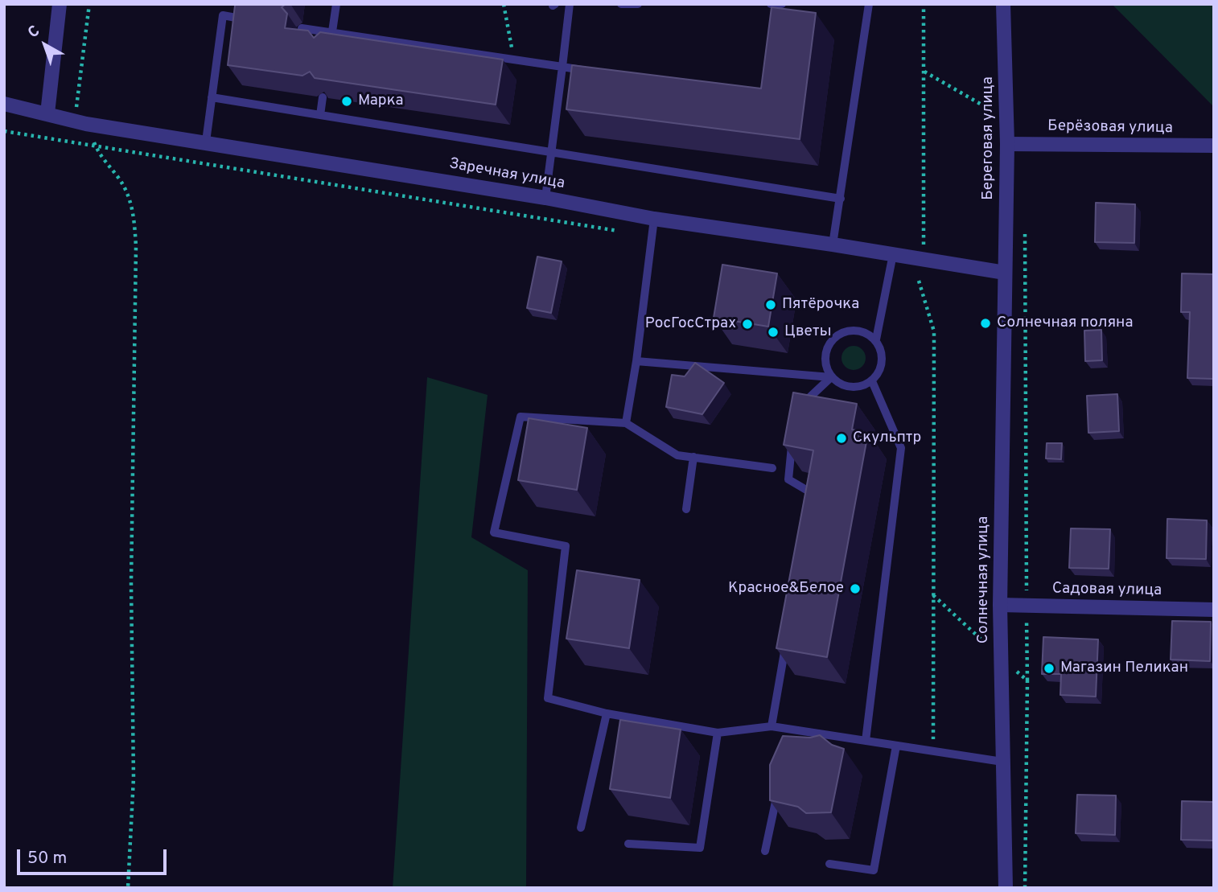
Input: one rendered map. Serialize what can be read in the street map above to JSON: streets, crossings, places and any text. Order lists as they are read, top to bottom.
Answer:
{
  "streets": {
    "street": [
      "Берёзовая улица",
      "Береговая улица",
      "Заречная улица",
      "Солнечная улица",
      "Садовая улица"
    ]
  },
  "crossings": [
    ["Берёзовая улица", "Береговая улица"],
    ["Береговая улица", "Заречная улица"],
    ["Береговая улица", "Солнечная улица"],
    ["Заречная улица", "Солнечная улица"],
    ["Солнечная улица", "Садовая улица"]
  ],
  "places": [
    "Марка",
    "Пятёрочка",
    "Солнечная поляна",
    "РосГосСтрах",
    "Цветы",
    "Скульптр",
    "Красное&Белое",
    "Магазин Пеликан"
  ],
  "scale_bar": "50 m",
  "north": "top left"
}
